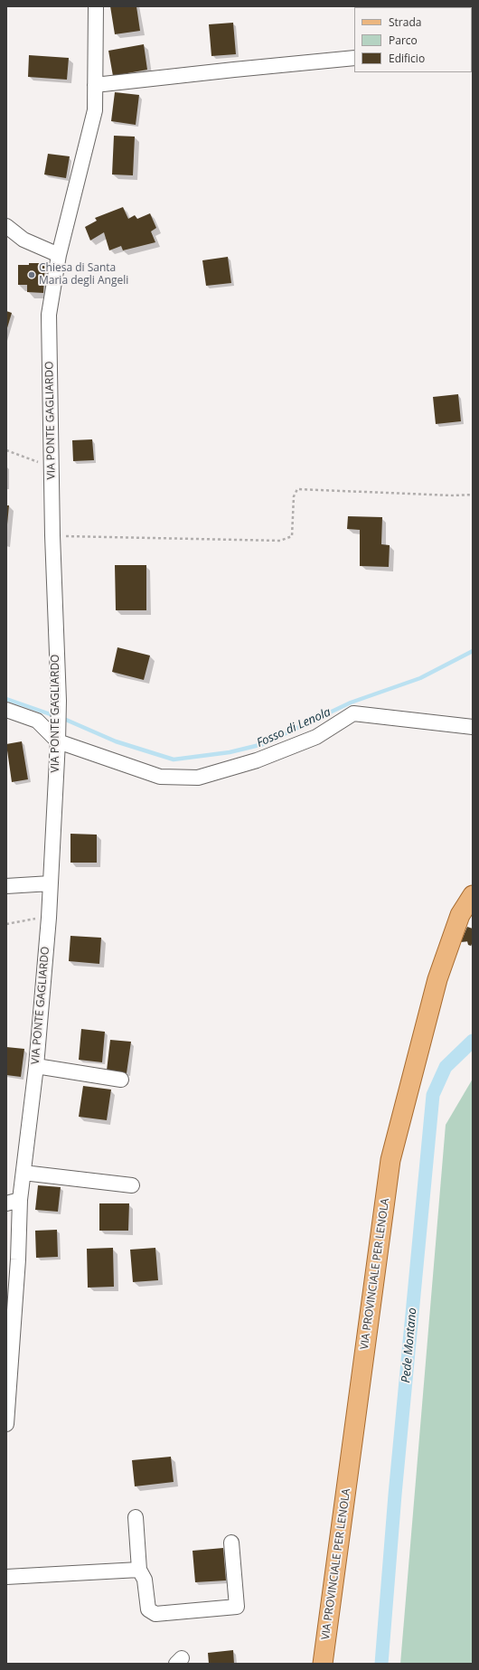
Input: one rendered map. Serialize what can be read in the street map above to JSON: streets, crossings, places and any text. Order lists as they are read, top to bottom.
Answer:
{
  "streets": {
    "main road": ["VIA PROVINCIALE PER LENOLA"],
    "street": ["VIA PONTE GAGLIARDO"]
  },
  "water": ["Fosso di Lenola", "Pede Montano"],
  "places": ["Chiesa di Santa Maria degli Angeli"],
  "legend": ["Strada", "Parco", "Edificio"]
}
